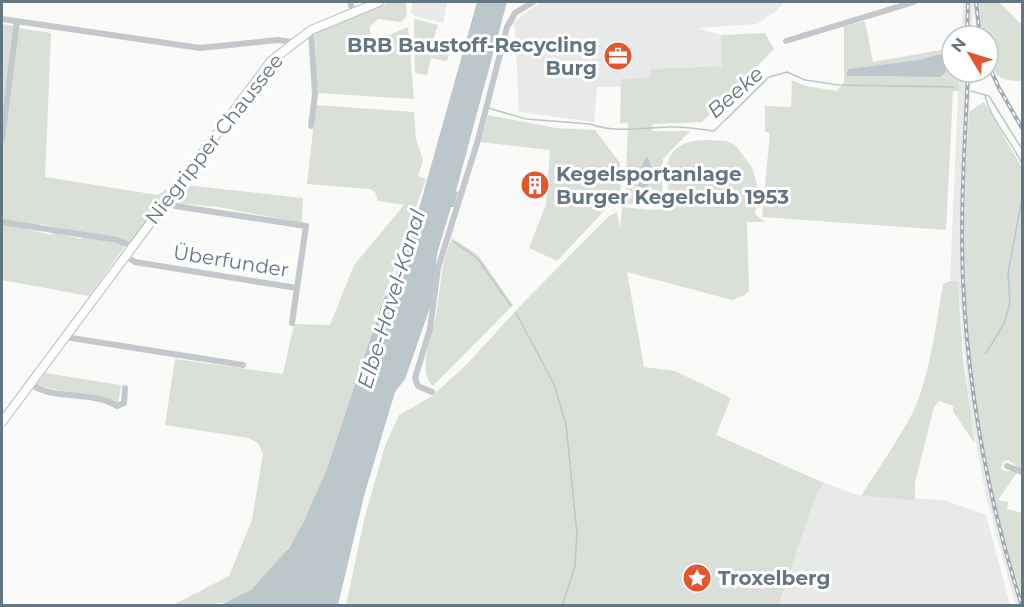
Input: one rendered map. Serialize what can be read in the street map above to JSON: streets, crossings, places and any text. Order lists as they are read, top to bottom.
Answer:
{
  "streets": {
    "main road": ["Niegripper Chaussee"],
    "street": ["Überfunder"]
  },
  "crossings": [
    ["Niegripper Chaussee", "Überfunder"]
  ],
  "water": ["Beeke", "Elbe-Havel-Kanal"],
  "places": {
    "office": ["BRB Baustoff-Recycling Burg"],
    "building": ["Kegelsportanlage Burger Kegelclub 1953"],
    "place": ["Troxelberg"]
  },
  "north": "top left"
}
